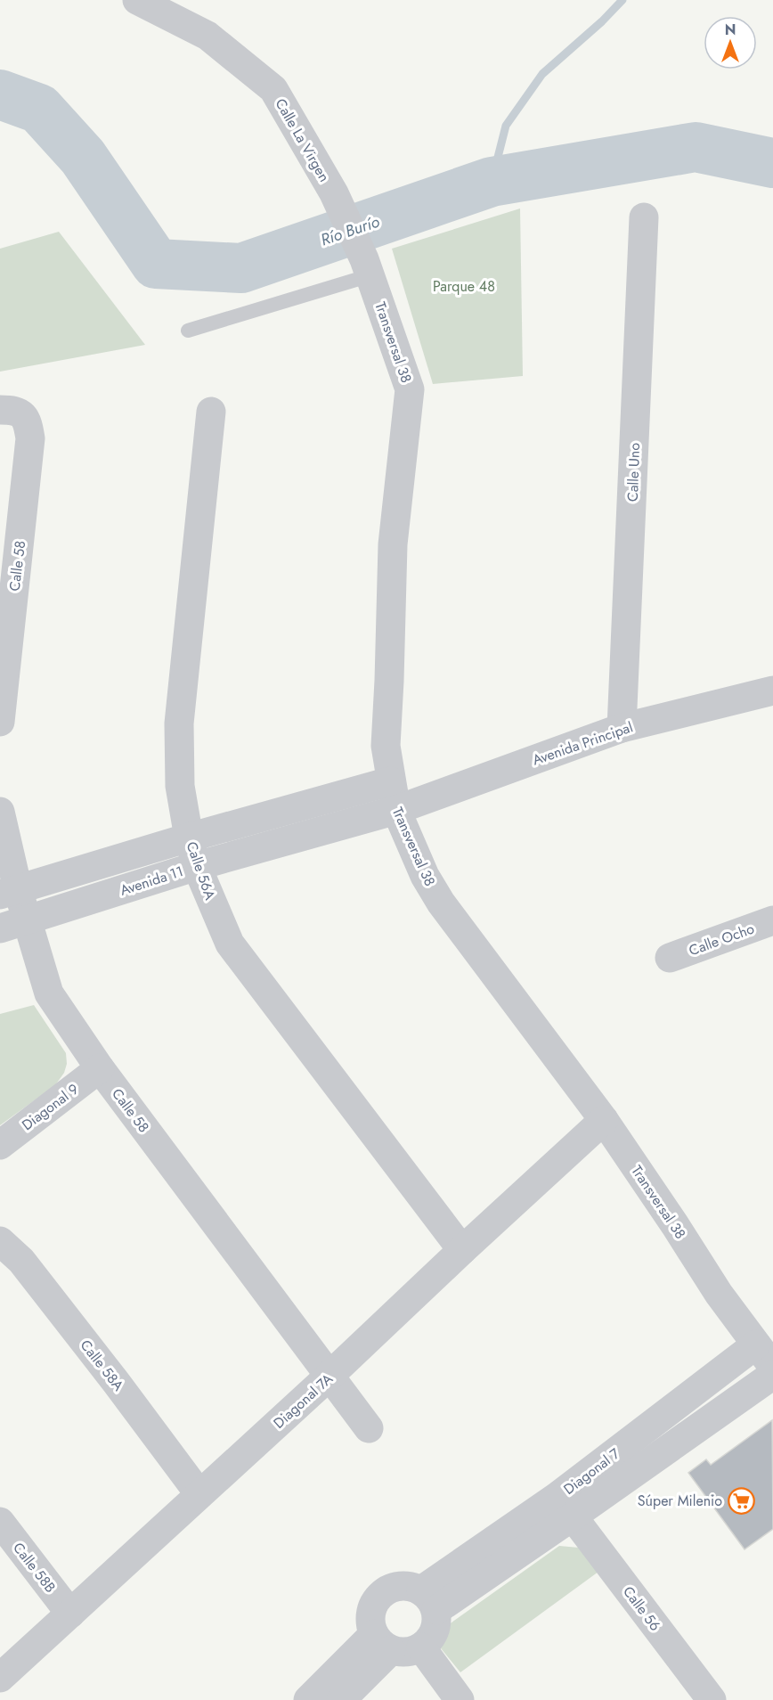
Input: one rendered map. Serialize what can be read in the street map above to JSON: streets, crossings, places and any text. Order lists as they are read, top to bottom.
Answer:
{
  "streets": {
    "street": [
      "Calle La Virgen",
      "Transversal 38",
      "Calle Uno",
      "Calle 58",
      "Avenida Principal",
      "Calle 56A",
      "Avenida 11",
      "Calle Ocho",
      "Diagonal 9",
      "Calle 58A",
      "Diagonal 7A",
      "Diagonal 7",
      "Calle 58B",
      "Calle 56"
    ]
  },
  "crossings": [
    ["Calle La Virgen", "Transversal 38"],
    ["Transversal 38", "Avenida Principal"],
    ["Transversal 38", "Avenida 11"],
    ["Transversal 38", "Diagonal 7A"],
    ["Transversal 38", "Diagonal 7"],
    ["Calle Uno", "Avenida Principal"],
    ["Calle 58", "Avenida 11"],
    ["Calle 58", "Diagonal 9"],
    ["Calle 58", "Diagonal 7A"],
    ["Avenida Principal", "Avenida 11"],
    ["Calle 56A", "Avenida 11"],
    ["Calle 56A", "Diagonal 7A"],
    ["Calle 58A", "Diagonal 7A"],
    ["Diagonal 7A", "Calle 58B"],
    ["Diagonal 7", "Calle 56"]
  ],
  "water": ["Río Burío"],
  "parks": ["Parque 48"],
  "places": {
    "supermarket": ["Súper Milenio"]
  },
  "north": "top"
}
